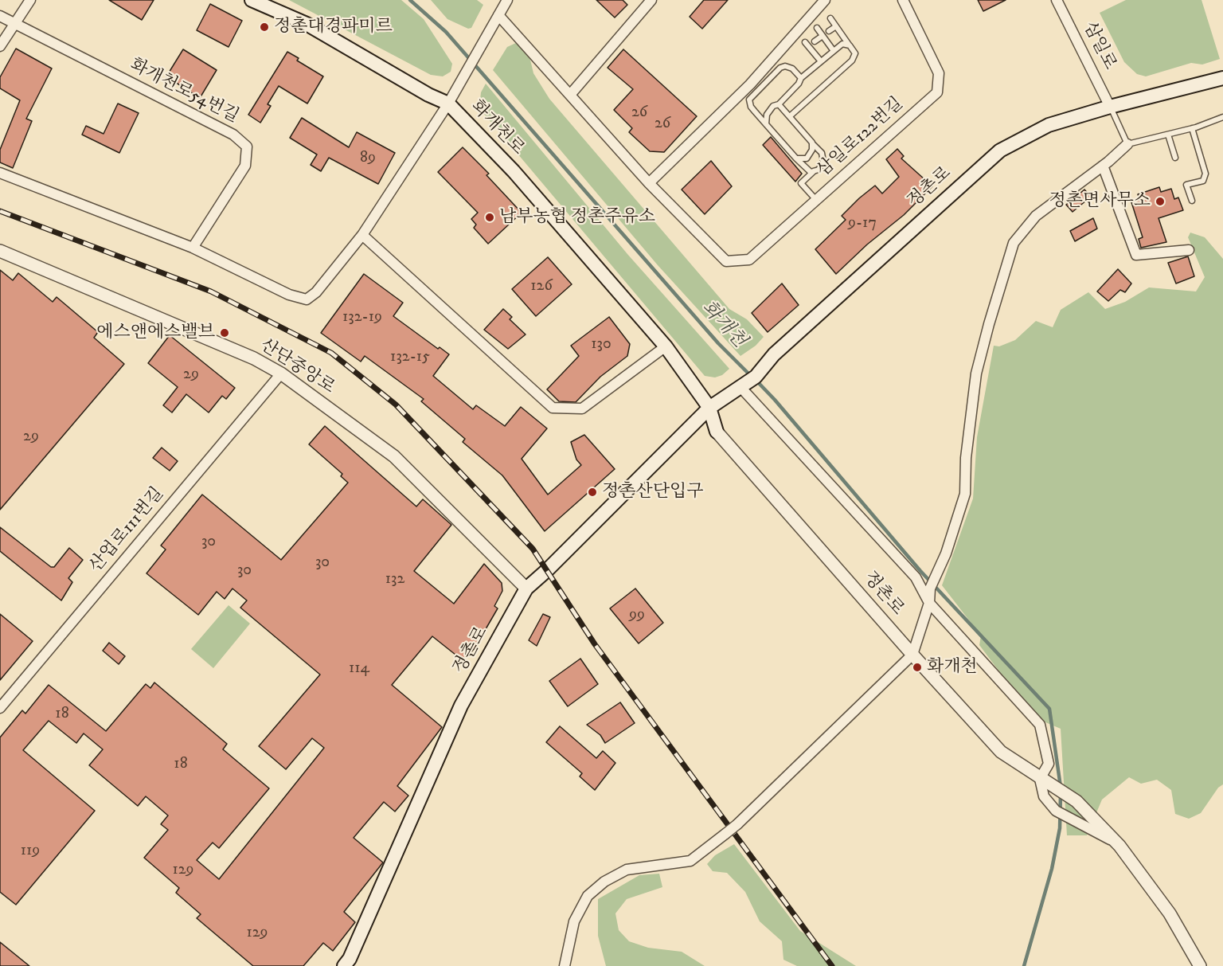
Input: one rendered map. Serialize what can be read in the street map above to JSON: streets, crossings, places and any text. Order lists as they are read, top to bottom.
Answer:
{
  "streets": {
    "main road": ["화개천로", "정촌로"],
    "street": [
      "삼일로",
      "화개천로54번길",
      "삼일로122번길",
      "산단중앙로",
      "산업로111번길"
    ]
  },
  "crossings": [
    ["삼일로", "정촌로"],
    ["화개천로", "정촌로"],
    ["정촌로", "산단중앙로"],
    ["산단중앙로", "산업로111번길"]
  ],
  "water": ["화개천"],
  "places": [
    "정촌대경파미르",
    "정촌면사무소",
    "남부농협 정촌주유소",
    "에스앤에스밸브",
    "정촌산단입구",
    "화개천"
  ],
  "house_numbers": [
    "26",
    "26",
    "89",
    "9-17",
    "126",
    "132-19",
    "130",
    "132-15",
    "29",
    "29",
    "30",
    "30",
    "30",
    "132",
    "99",
    "114",
    "18",
    "18",
    "119",
    "129",
    "129"
  ]
}
